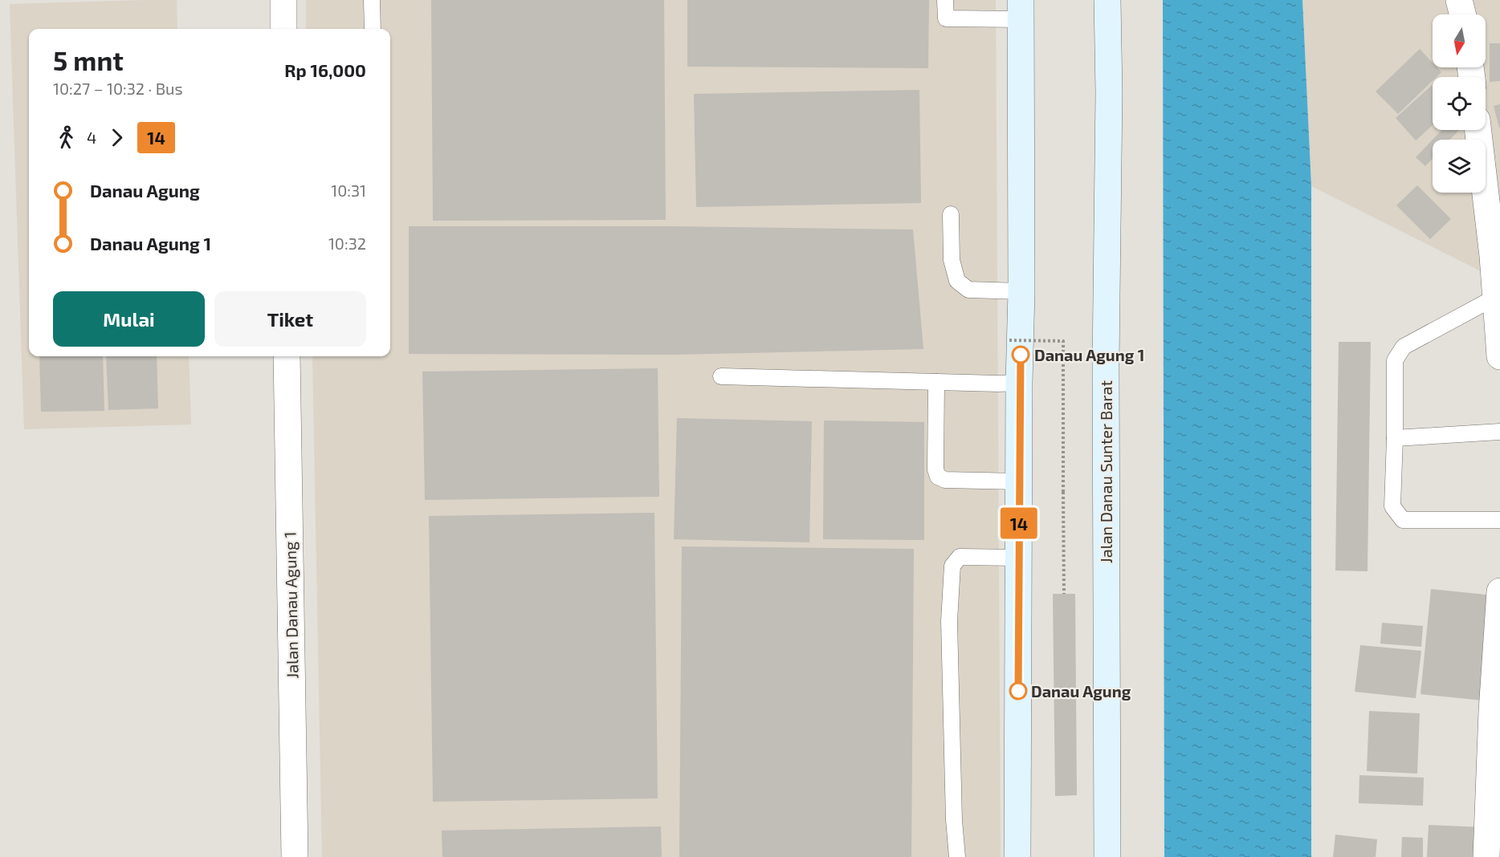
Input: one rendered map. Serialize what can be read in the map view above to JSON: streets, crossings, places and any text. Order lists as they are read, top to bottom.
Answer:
{
  "streets": {
    "main road": ["Jalan Danau Sunter Barat"],
    "street": ["Jalan Danau Agung 1"]
  },
  "places": ["Danau Agung 1", "Danau Agung"],
  "lines": ["bus line 14"],
  "north": "bottom",
  "page": {
    "on_map": "14",
    "heading": ["5 mnt", "10:27 – 10:32 · Bus", "Rp 16,000"],
    "legs": ["4", "14"],
    "list": [
      {
        "name": "Danau Agung",
        "value": "10:31"
      },
      {
        "name": "Danau Agung 1",
        "value": "10:32"
      }
    ],
    "buttons": ["Mulai", "Tiket"]
  }
}
